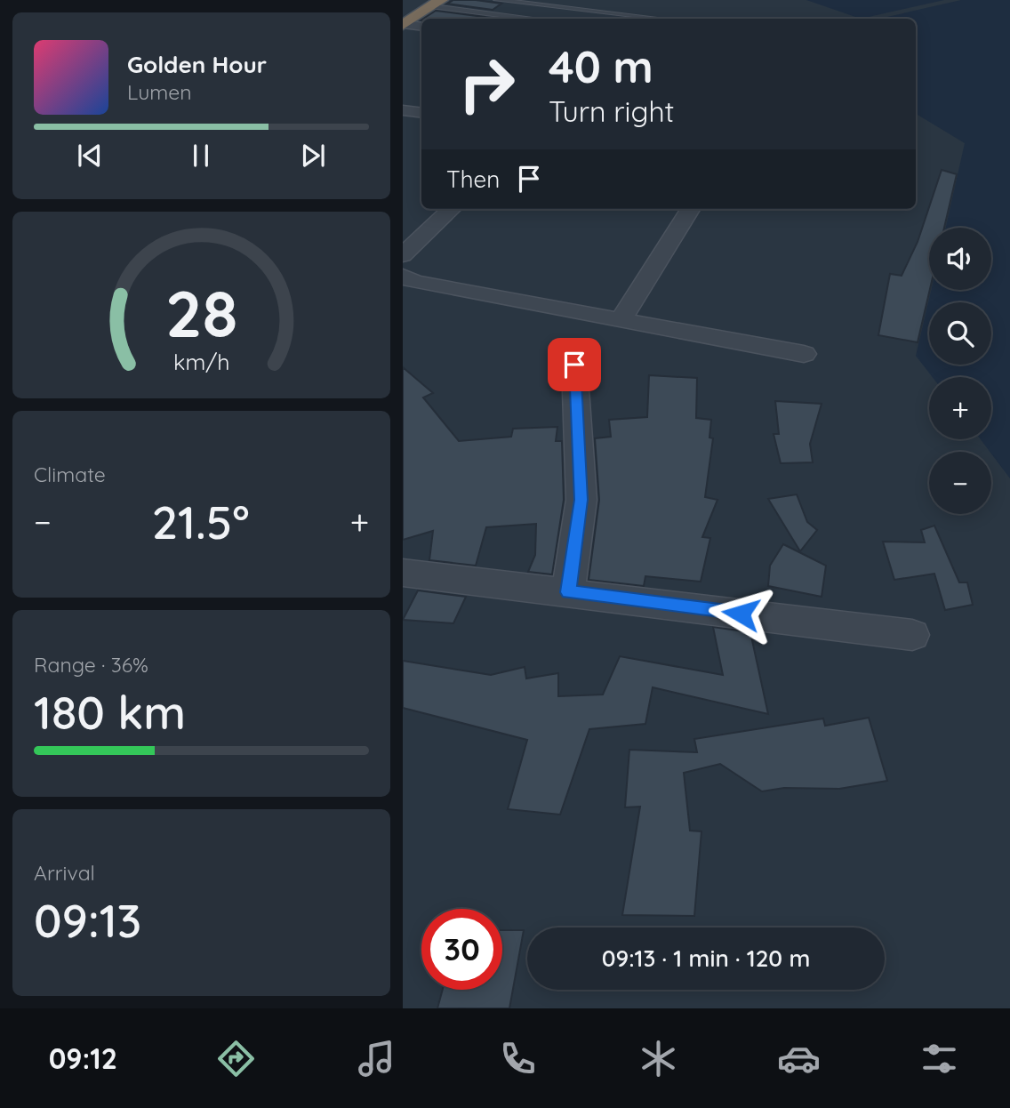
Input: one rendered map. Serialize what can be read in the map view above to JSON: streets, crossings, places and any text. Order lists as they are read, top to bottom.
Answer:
{
  "page": {
    "turn": ["40 m", "Turn right"],
    "song": ["Golden Hour", "Lumen"],
    "then": "Then",
    "map_buttons": ["+", "−"],
    "tile": [
      "Climate",
      ["Range · 36%", "180 km"],
      ["Arrival", "09:13"]
    ],
    "heat": ["−", "21.5°", "+"],
    "limit": "30",
    "trip": "09:13 · 1 min · 120 m",
    "tabs": "09:12",
    "gauge": ["28", "km/h"]
  }
}
